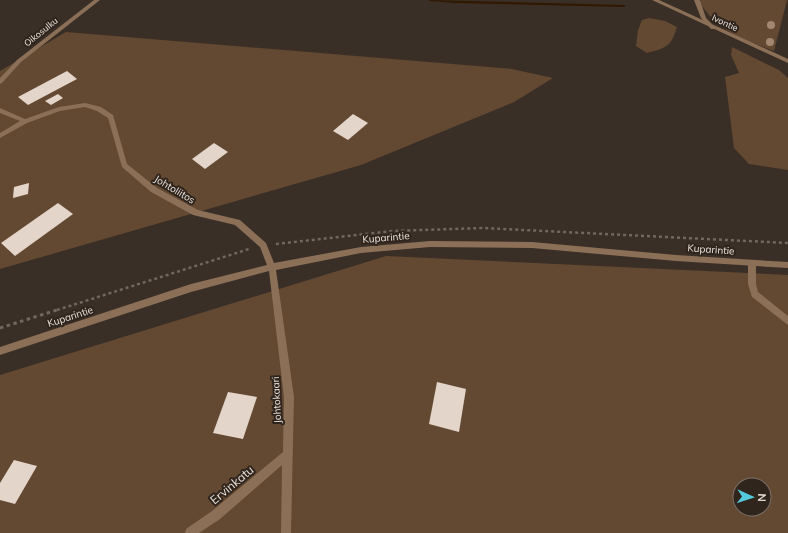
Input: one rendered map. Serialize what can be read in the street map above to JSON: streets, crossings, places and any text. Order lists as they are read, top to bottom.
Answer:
{
  "streets": {
    "street": [
      "Ivontie",
      "Oikosulku",
      "Johtoliitos",
      "Kuparintie",
      "Johtokaari",
      "Ervinkatu"
    ]
  },
  "crossings": [
    ["Johtoliitos", "Kuparintie"],
    ["Johtoliitos", "Johtokaari"],
    ["Kuparintie", "Johtokaari"],
    ["Johtokaari", "Ervinkatu"]
  ],
  "north": "right"
}
